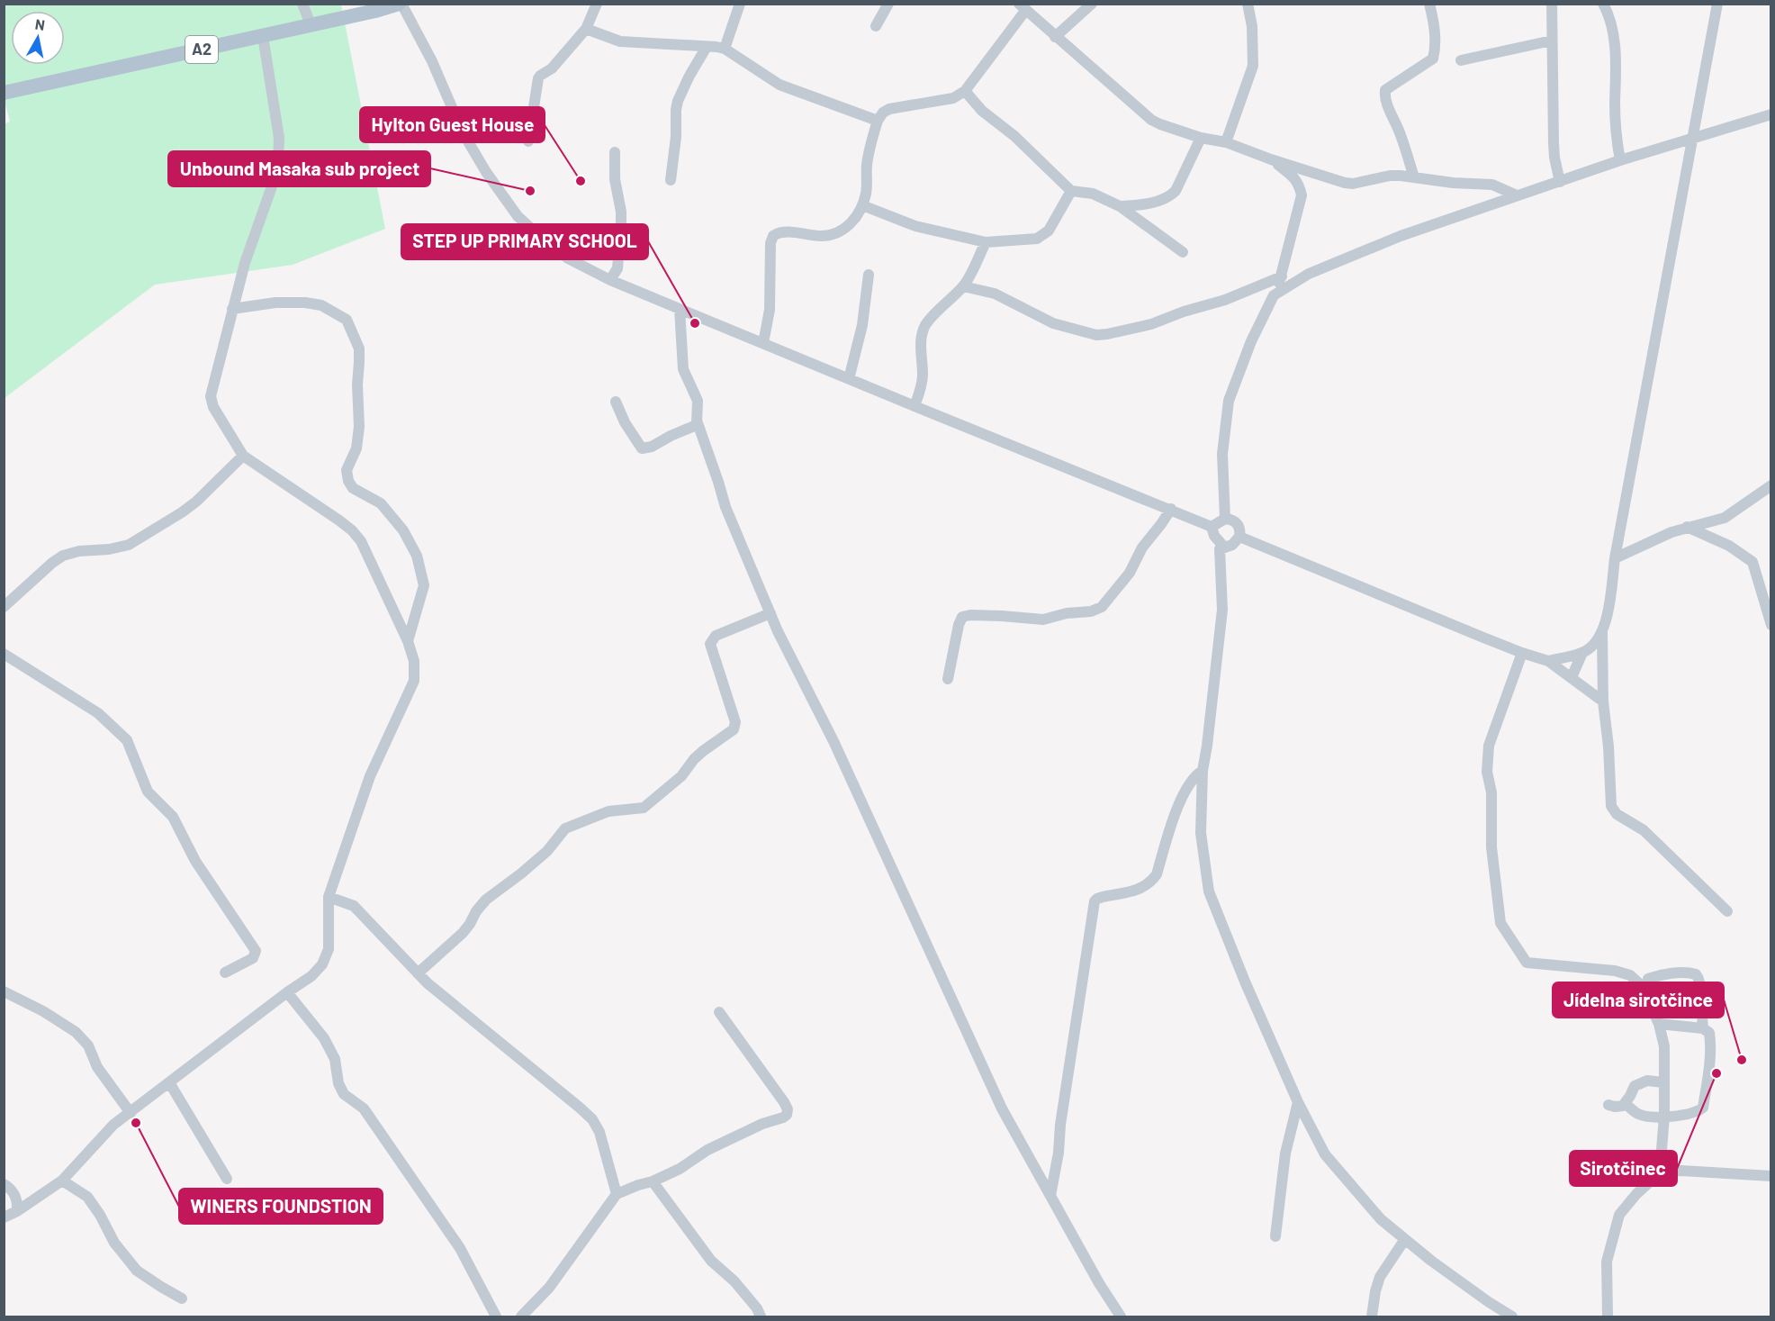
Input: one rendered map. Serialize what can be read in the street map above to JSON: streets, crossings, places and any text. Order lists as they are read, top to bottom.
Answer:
{
  "streets": {
    "main road": ["A2"]
  },
  "places": [
    "Hylton Guest House",
    "Unbound Masaka sub project",
    "STEP UP PRIMARY SCHOOL",
    "Jídelna sirotčince",
    "Sirotčinec",
    "WINERS FOUNDSTION"
  ],
  "north": "top"
}
